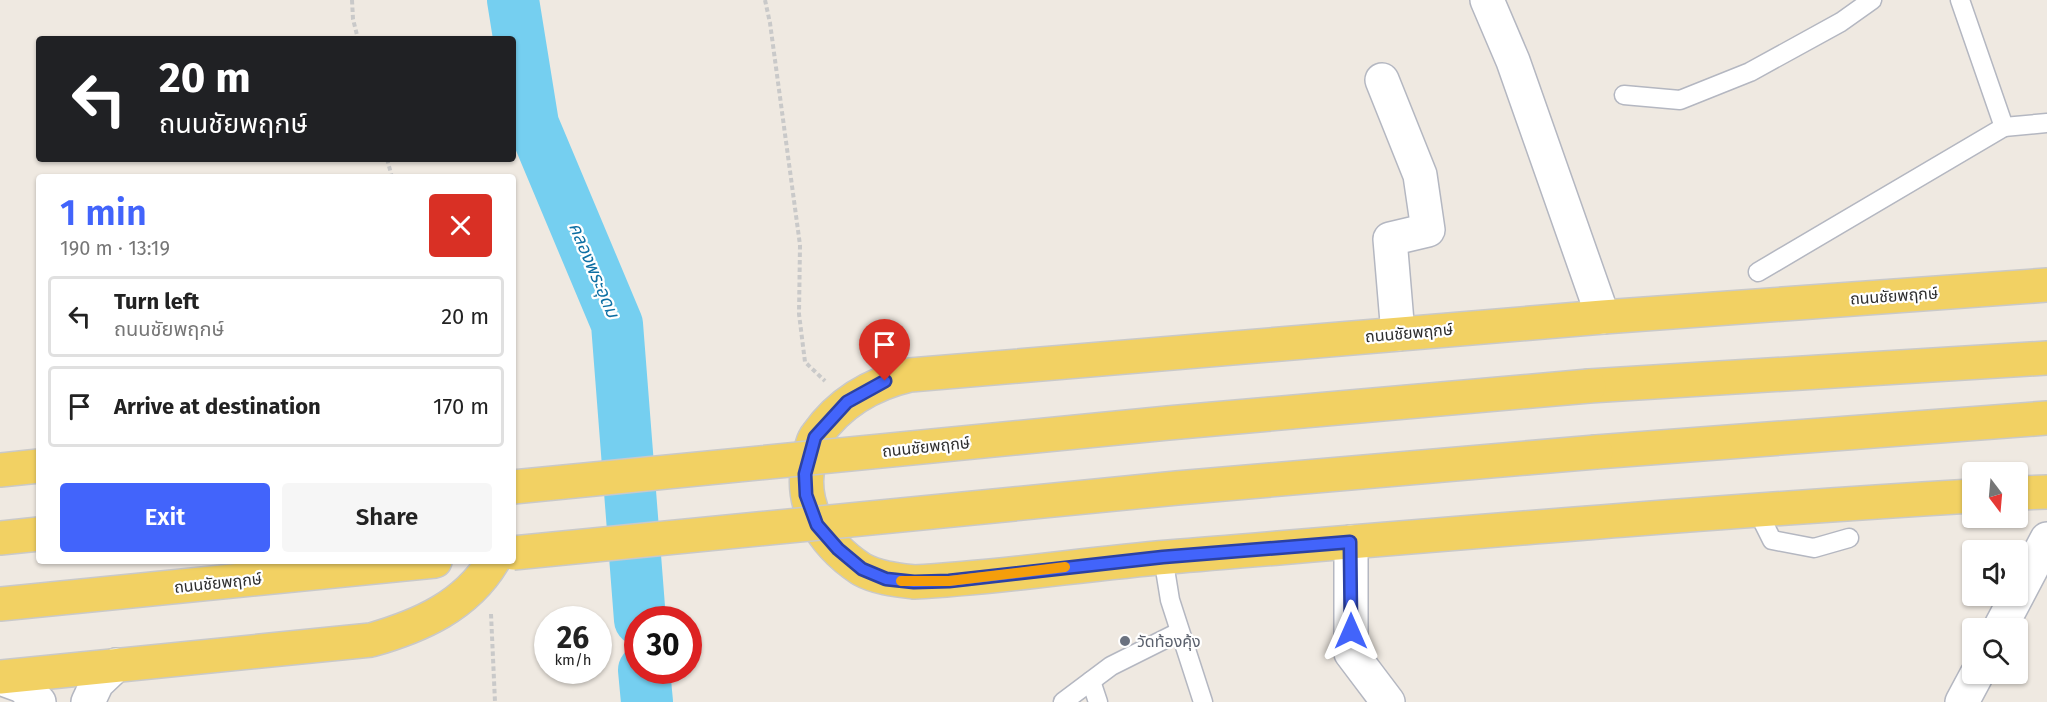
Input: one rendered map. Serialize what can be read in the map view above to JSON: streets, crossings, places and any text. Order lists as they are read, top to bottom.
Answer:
{
  "streets": {
    "main road": ["ถนนชัยพฤกษ์"]
  },
  "water": ["คลองพระอุดม"],
  "places": ["วัดท้องคุ้ง"],
  "north": "bottom",
  "page": {
    "turn": ["20 m", "ถนนชัยพฤกษ์"],
    "heading": ["1 min", "190 m · 13:19"],
    "list": [
      {
        "name": "Turn left",
        "note": "ถนนชัยพฤกษ์",
        "value": "20 m"
      },
      {
        "name": "Arrive at destination",
        "value": "170 m"
      }
    ],
    "buttons": ["Exit", "Share"],
    "speed": "26 km/h",
    "limit": "30"
  }
}
